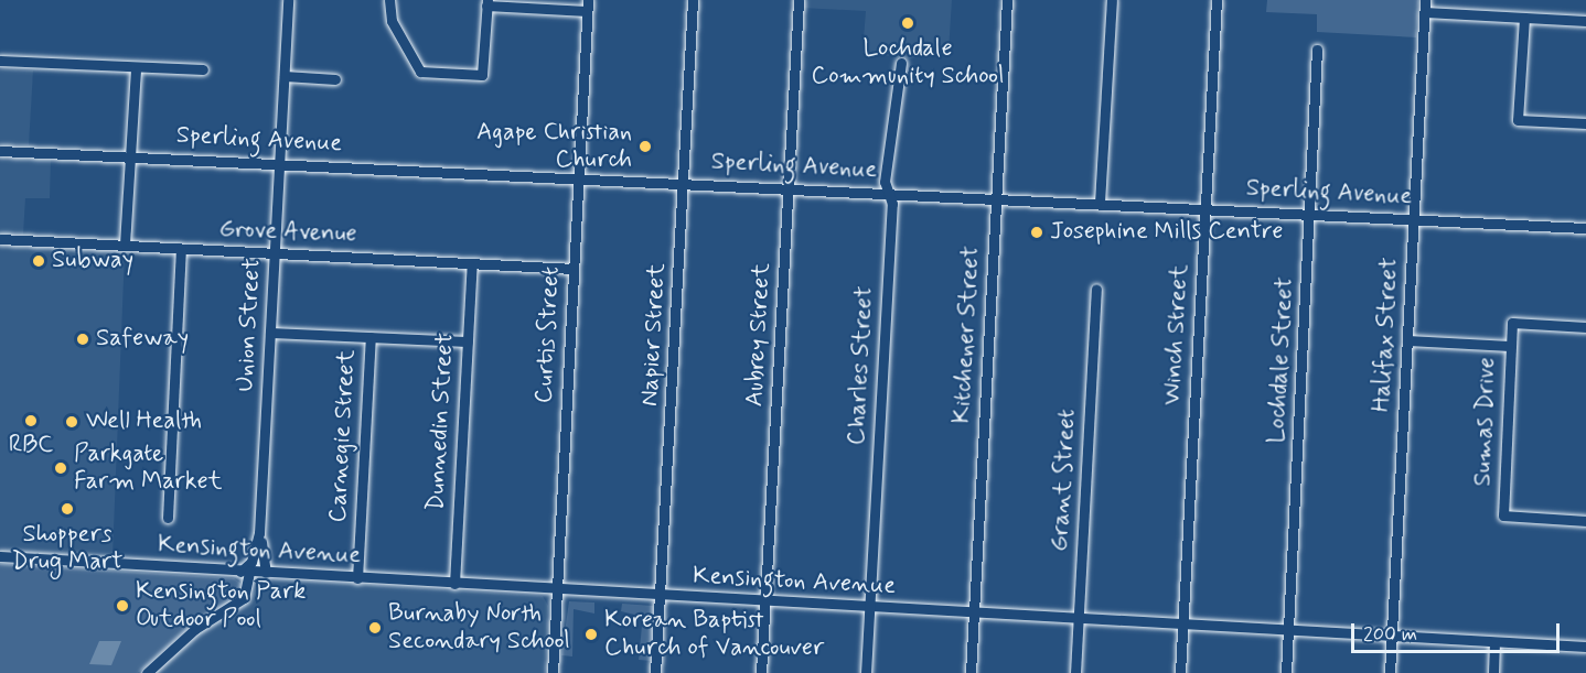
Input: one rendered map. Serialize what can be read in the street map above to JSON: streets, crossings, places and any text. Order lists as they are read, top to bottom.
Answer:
{
  "streets": {
    "street": [
      "Sperling Avenue",
      "Grove Avenue",
      "Union Street",
      "Curtis Street",
      "Napier Street",
      "Aubrey Street",
      "Kitchener Street",
      "Winch Street",
      "Halifax Street",
      "Lochdale Street",
      "Charles Street",
      "Dunnedin Street",
      "Sumas Drive",
      "Carnegie Street",
      "Grant Street",
      "Kensington Avenue"
    ]
  },
  "crossings": [
    ["Sperling Avenue", "Union Street"],
    ["Sperling Avenue", "Curtis Street"],
    ["Sperling Avenue", "Napier Street"],
    ["Sperling Avenue", "Aubrey Street"],
    ["Sperling Avenue", "Kitchener Street"],
    ["Sperling Avenue", "Winch Street"],
    ["Sperling Avenue", "Halifax Street"],
    ["Sperling Avenue", "Lochdale Street"],
    ["Sperling Avenue", "Charles Street"],
    ["Grove Avenue", "Union Street"],
    ["Grove Avenue", "Curtis Street"],
    ["Grove Avenue", "Dunnedin Street"],
    ["Union Street", "Kensington Avenue"],
    ["Curtis Street", "Kensington Avenue"],
    ["Napier Street", "Kensington Avenue"],
    ["Aubrey Street", "Kensington Avenue"],
    ["Kitchener Street", "Kensington Avenue"],
    ["Winch Street", "Kensington Avenue"],
    ["Halifax Street", "Kensington Avenue"],
    ["Lochdale Street", "Kensington Avenue"],
    ["Charles Street", "Kensington Avenue"],
    ["Dunnedin Street", "Kensington Avenue"],
    ["Carnegie Street", "Kensington Avenue"],
    ["Grant Street", "Kensington Avenue"]
  ],
  "places": [
    "Lochdale Community School",
    "Agape Christian Church",
    "Josephine Mills Centre",
    "Subway",
    "Safeway",
    "RBC",
    "Well Health",
    "Parkgate Farm Market",
    "Shoppers Drug Mart",
    "Kensington Park Outdoor Pool",
    "Burnaby North Secondary School",
    "Korean Baptist Church of Vancouver"
  ],
  "scale_bar": "200 m"
}
